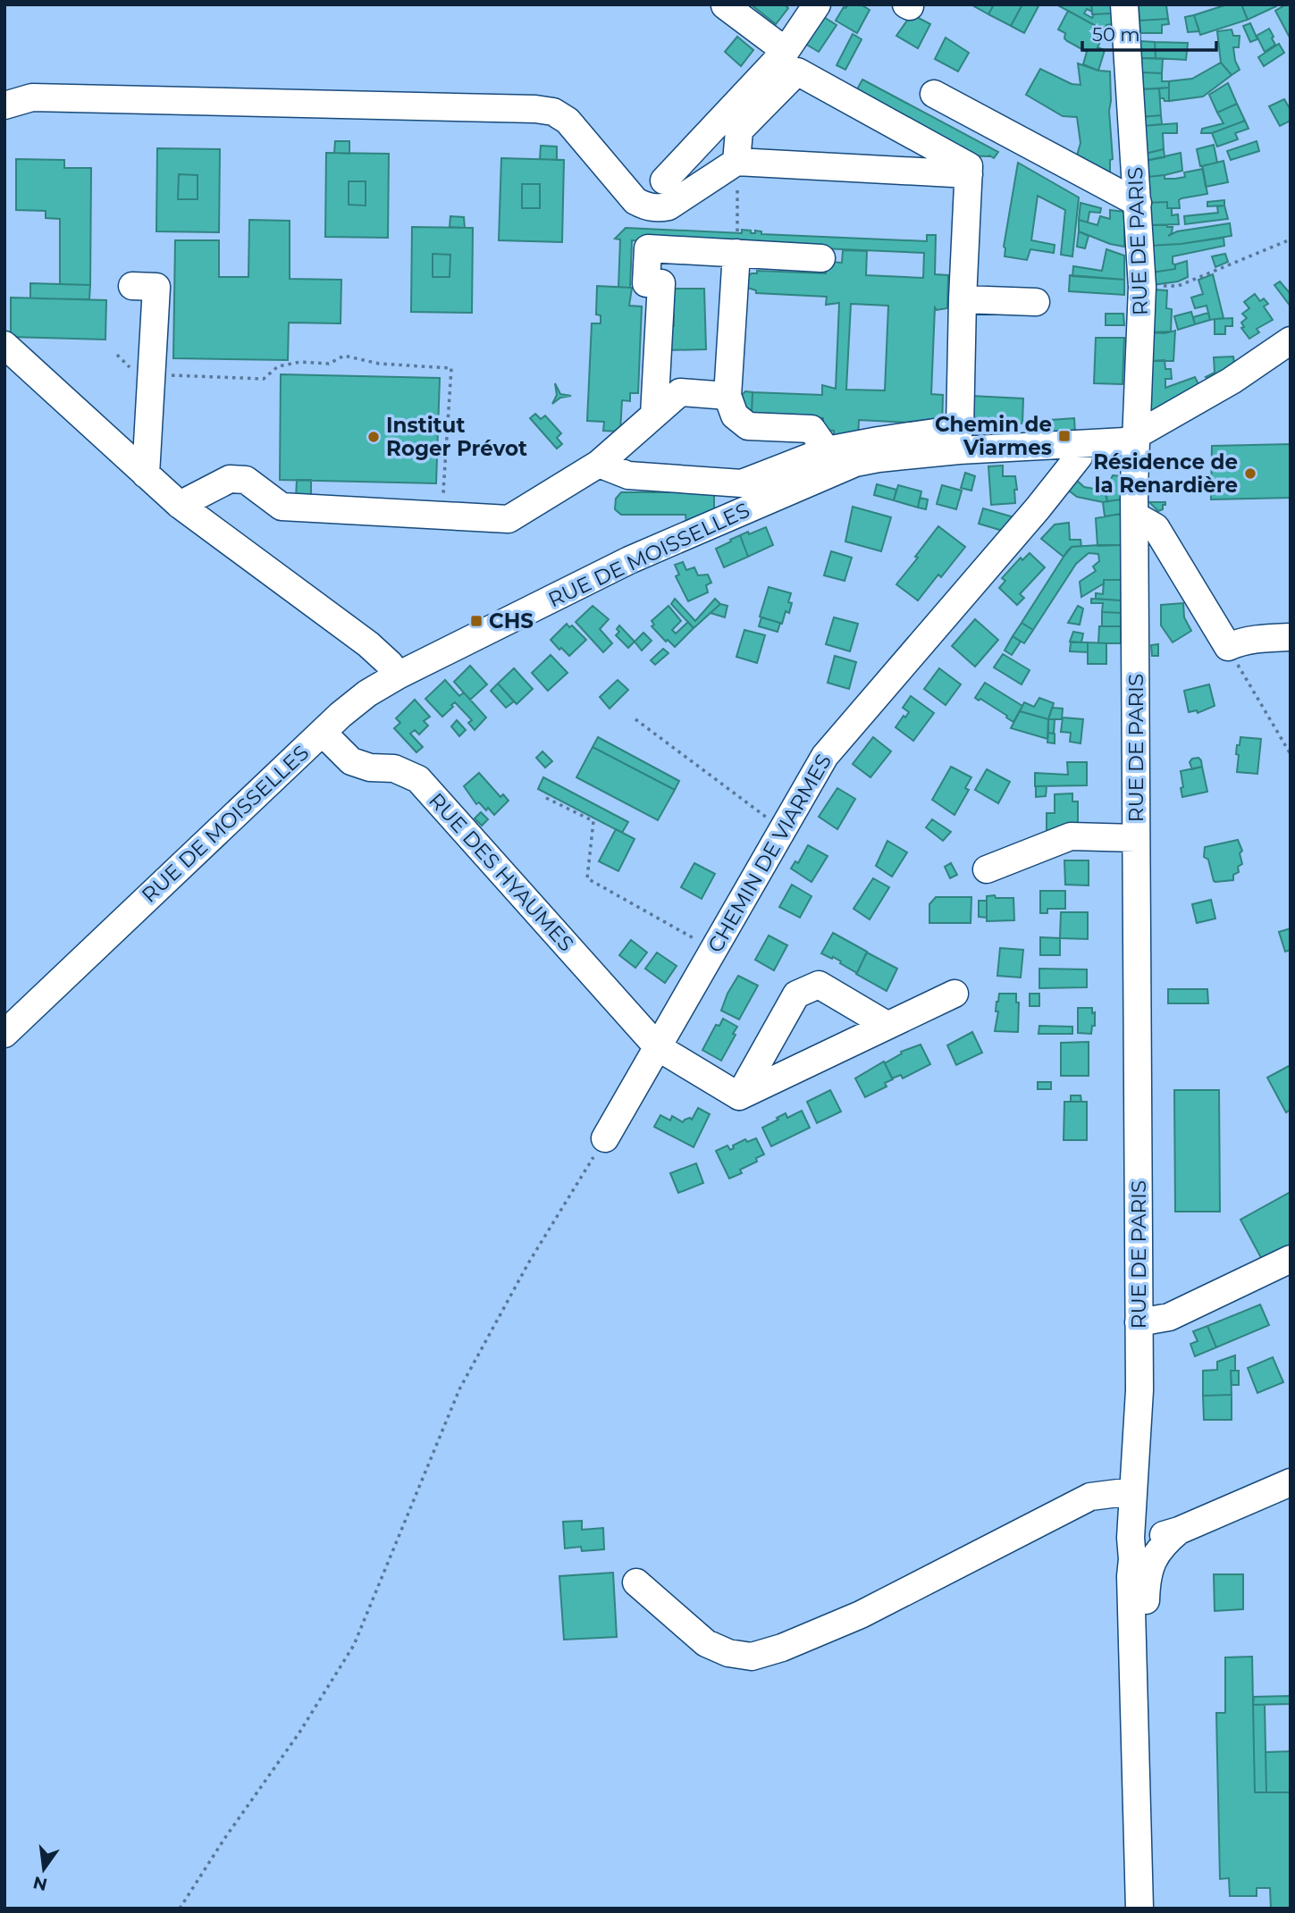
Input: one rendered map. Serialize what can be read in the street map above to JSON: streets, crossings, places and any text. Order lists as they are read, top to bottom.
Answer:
{
  "streets": {
    "street": [
      "RUE DE PARIS",
      "RUE DE MOISSELLES",
      "CHEMIN DE VIARMES",
      "RUE DES HYAUMES"
    ]
  },
  "crossings": [
    ["RUE DE PARIS", "RUE DE MOISSELLES"],
    ["RUE DE MOISSELLES", "CHEMIN DE VIARMES"],
    ["RUE DE MOISSELLES", "RUE DES HYAUMES"],
    ["CHEMIN DE VIARMES", "RUE DES HYAUMES"]
  ],
  "places": {
    "transit": ["Chemin de Viarmes", "CHS"],
    "other": ["Institut Roger Prévot", "Résidence de la Renardière"]
  },
  "scale_bar": "50 m",
  "north": "bottom"
}
